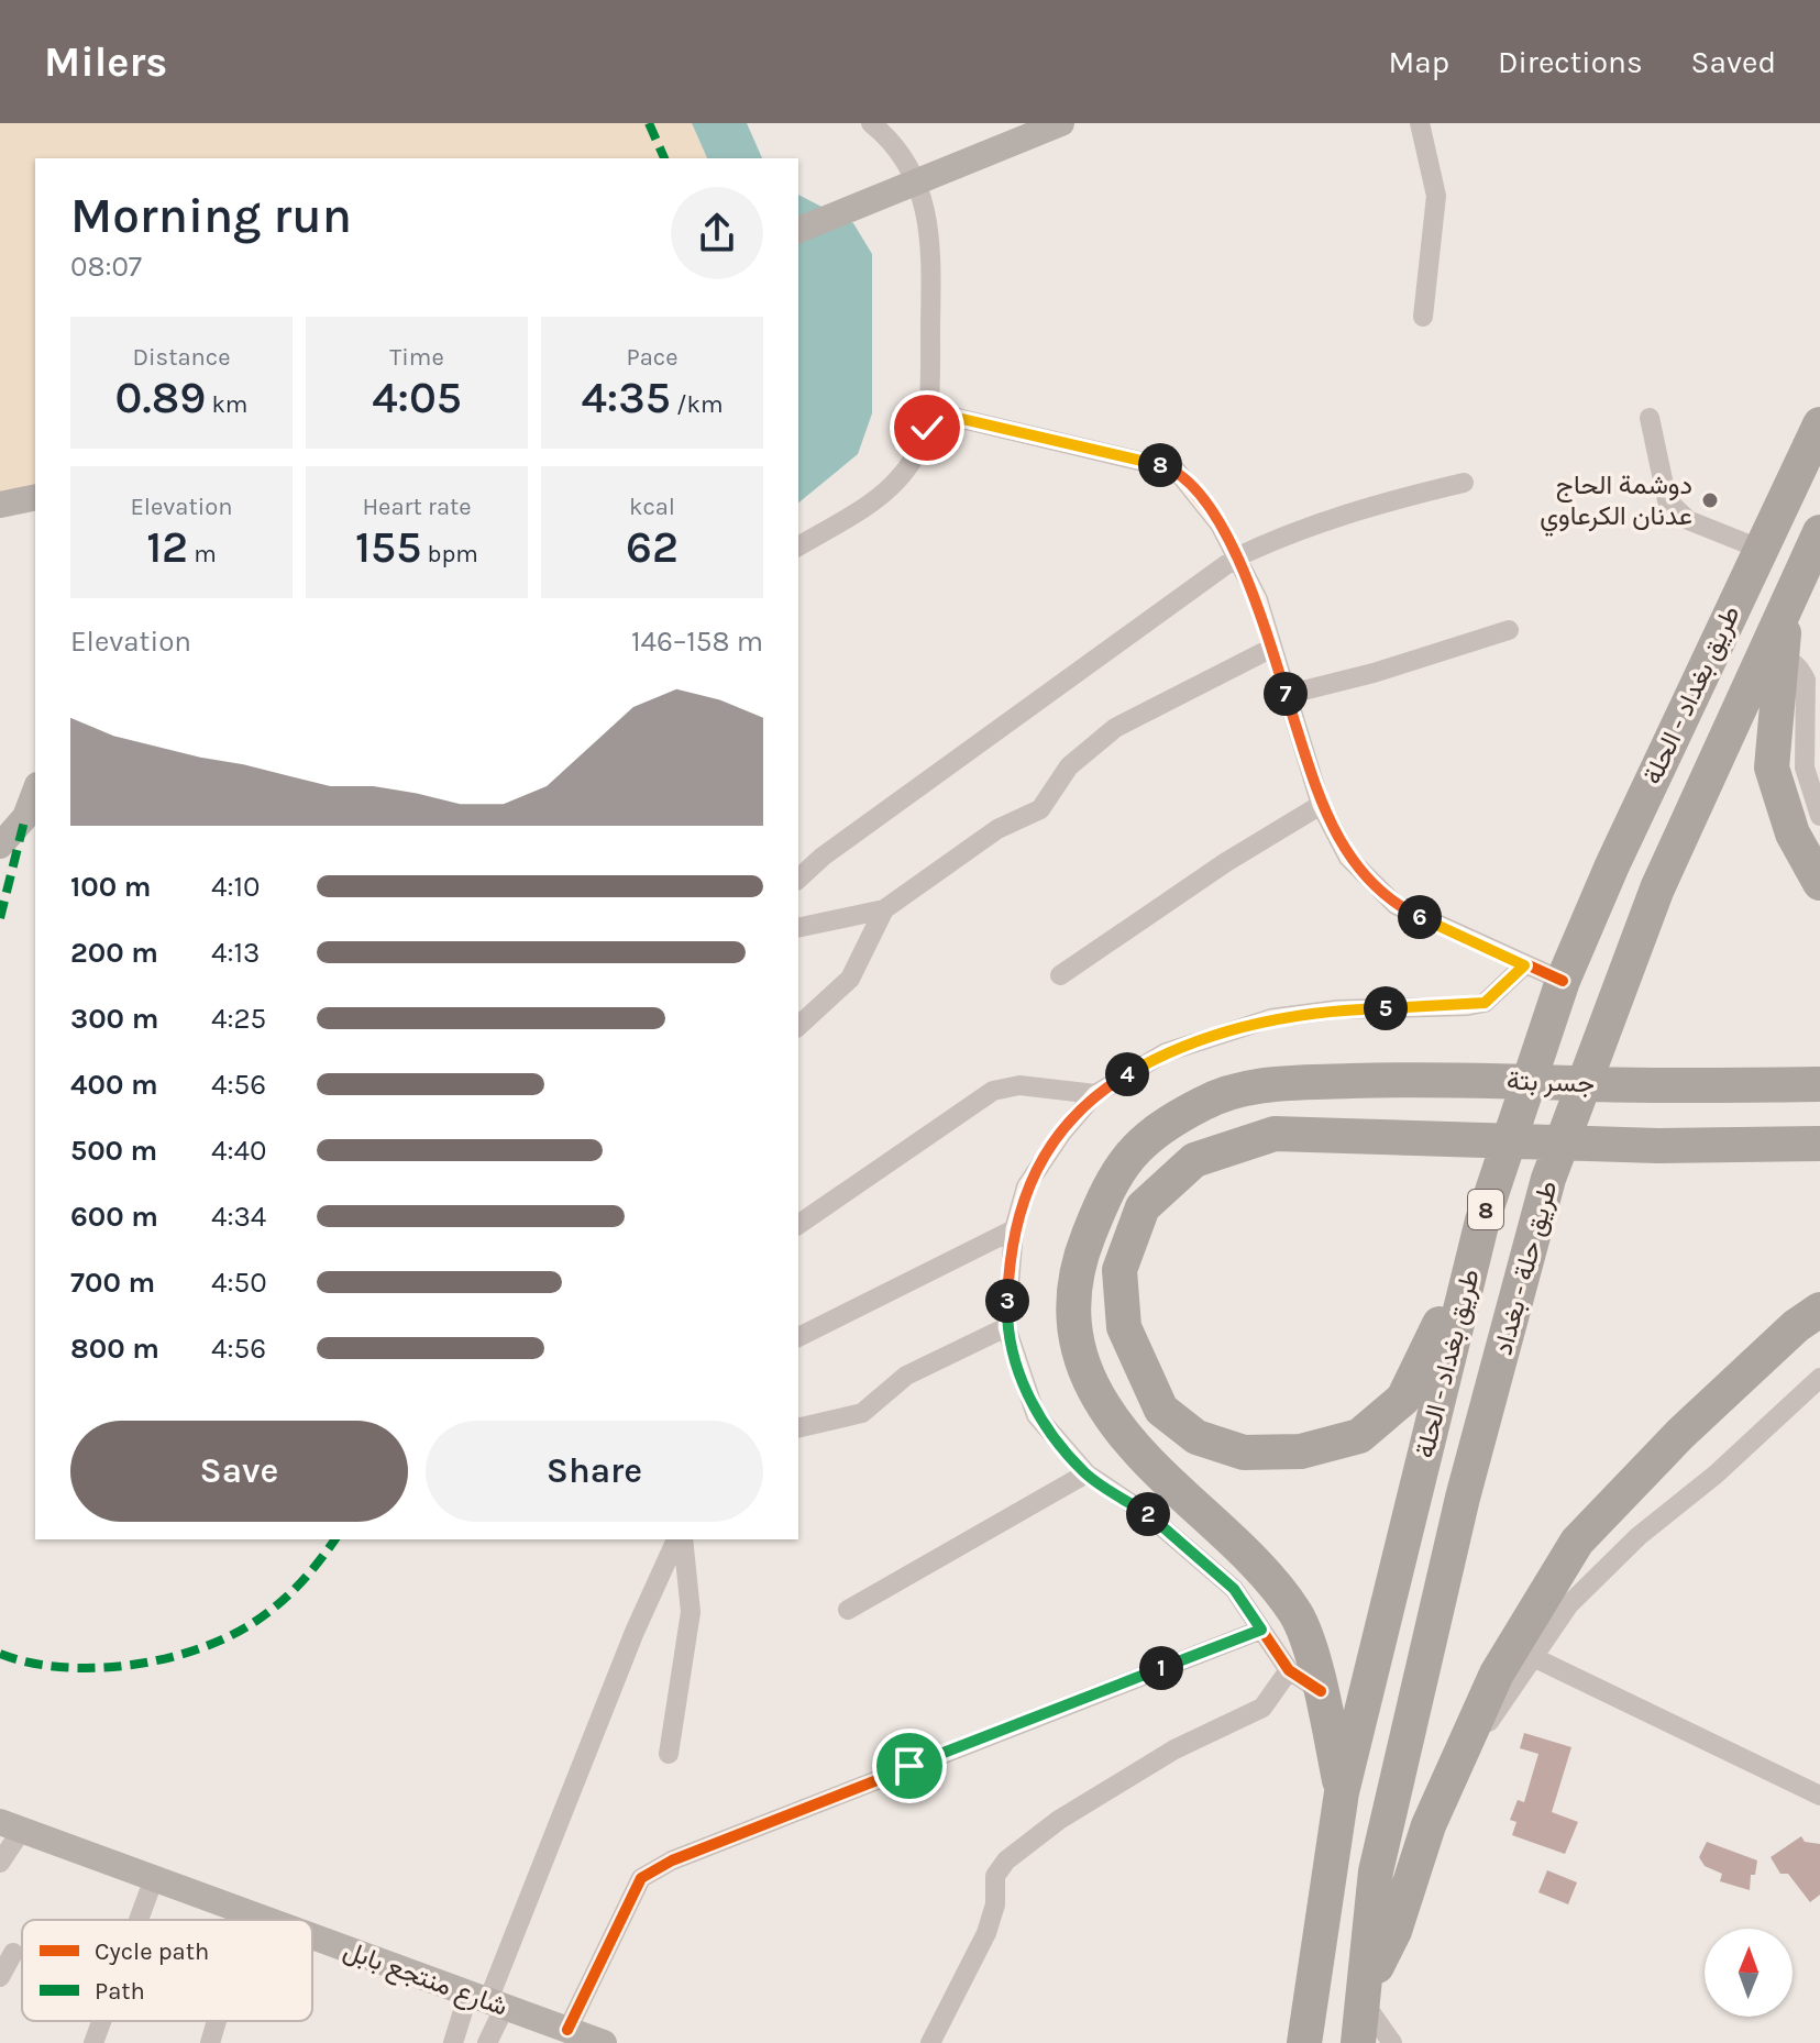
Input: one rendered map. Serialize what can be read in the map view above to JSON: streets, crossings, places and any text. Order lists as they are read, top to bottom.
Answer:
{
  "streets": {
    "highway": [
      "طريق بغداد - الحلة",
      "جسر بتة",
      "8",
      "طريق حلة - بغداد"
    ],
    "street": ["شارع منتجع بابل"]
  },
  "crossings": [
    ["طريق بغداد - الحلة", "جسر بتة"]
  ],
  "places": ["دوشمة الحاج عدنان الكرعاوي"],
  "legend": ["Cycle path", "Path"],
  "north": "top",
  "page": {
    "header": "Milers",
    "nav": ["Map", "Directions", "Saved"],
    "heading": ["Morning run", "08:07"],
    "stats": [
      ["Distance", "0.89 km"],
      ["Time", "4:05"],
      ["Pace", "4:35 /km"],
      ["Elevation", "12 m"],
      ["Heart rate", "155 bpm"],
      ["kcal", "62"]
    ],
    "pins": [
      "8",
      "7",
      "6",
      "5",
      "4",
      "3",
      "2",
      "1"
    ],
    "chart": ["Elevation", "146–158 m"],
    "list": [
      {
        "name": "100 m",
        "note": "4:10"
      },
      {
        "name": "200 m",
        "note": "4:13"
      },
      {
        "name": "300 m",
        "note": "4:25"
      },
      {
        "name": "400 m",
        "note": "4:56"
      },
      {
        "name": "500 m",
        "note": "4:40"
      },
      {
        "name": "600 m",
        "note": "4:34"
      },
      {
        "name": "700 m",
        "note": "4:50"
      },
      {
        "name": "800 m",
        "note": "4:56"
      }
    ],
    "buttons": ["Save", "Share"]
  }
}
